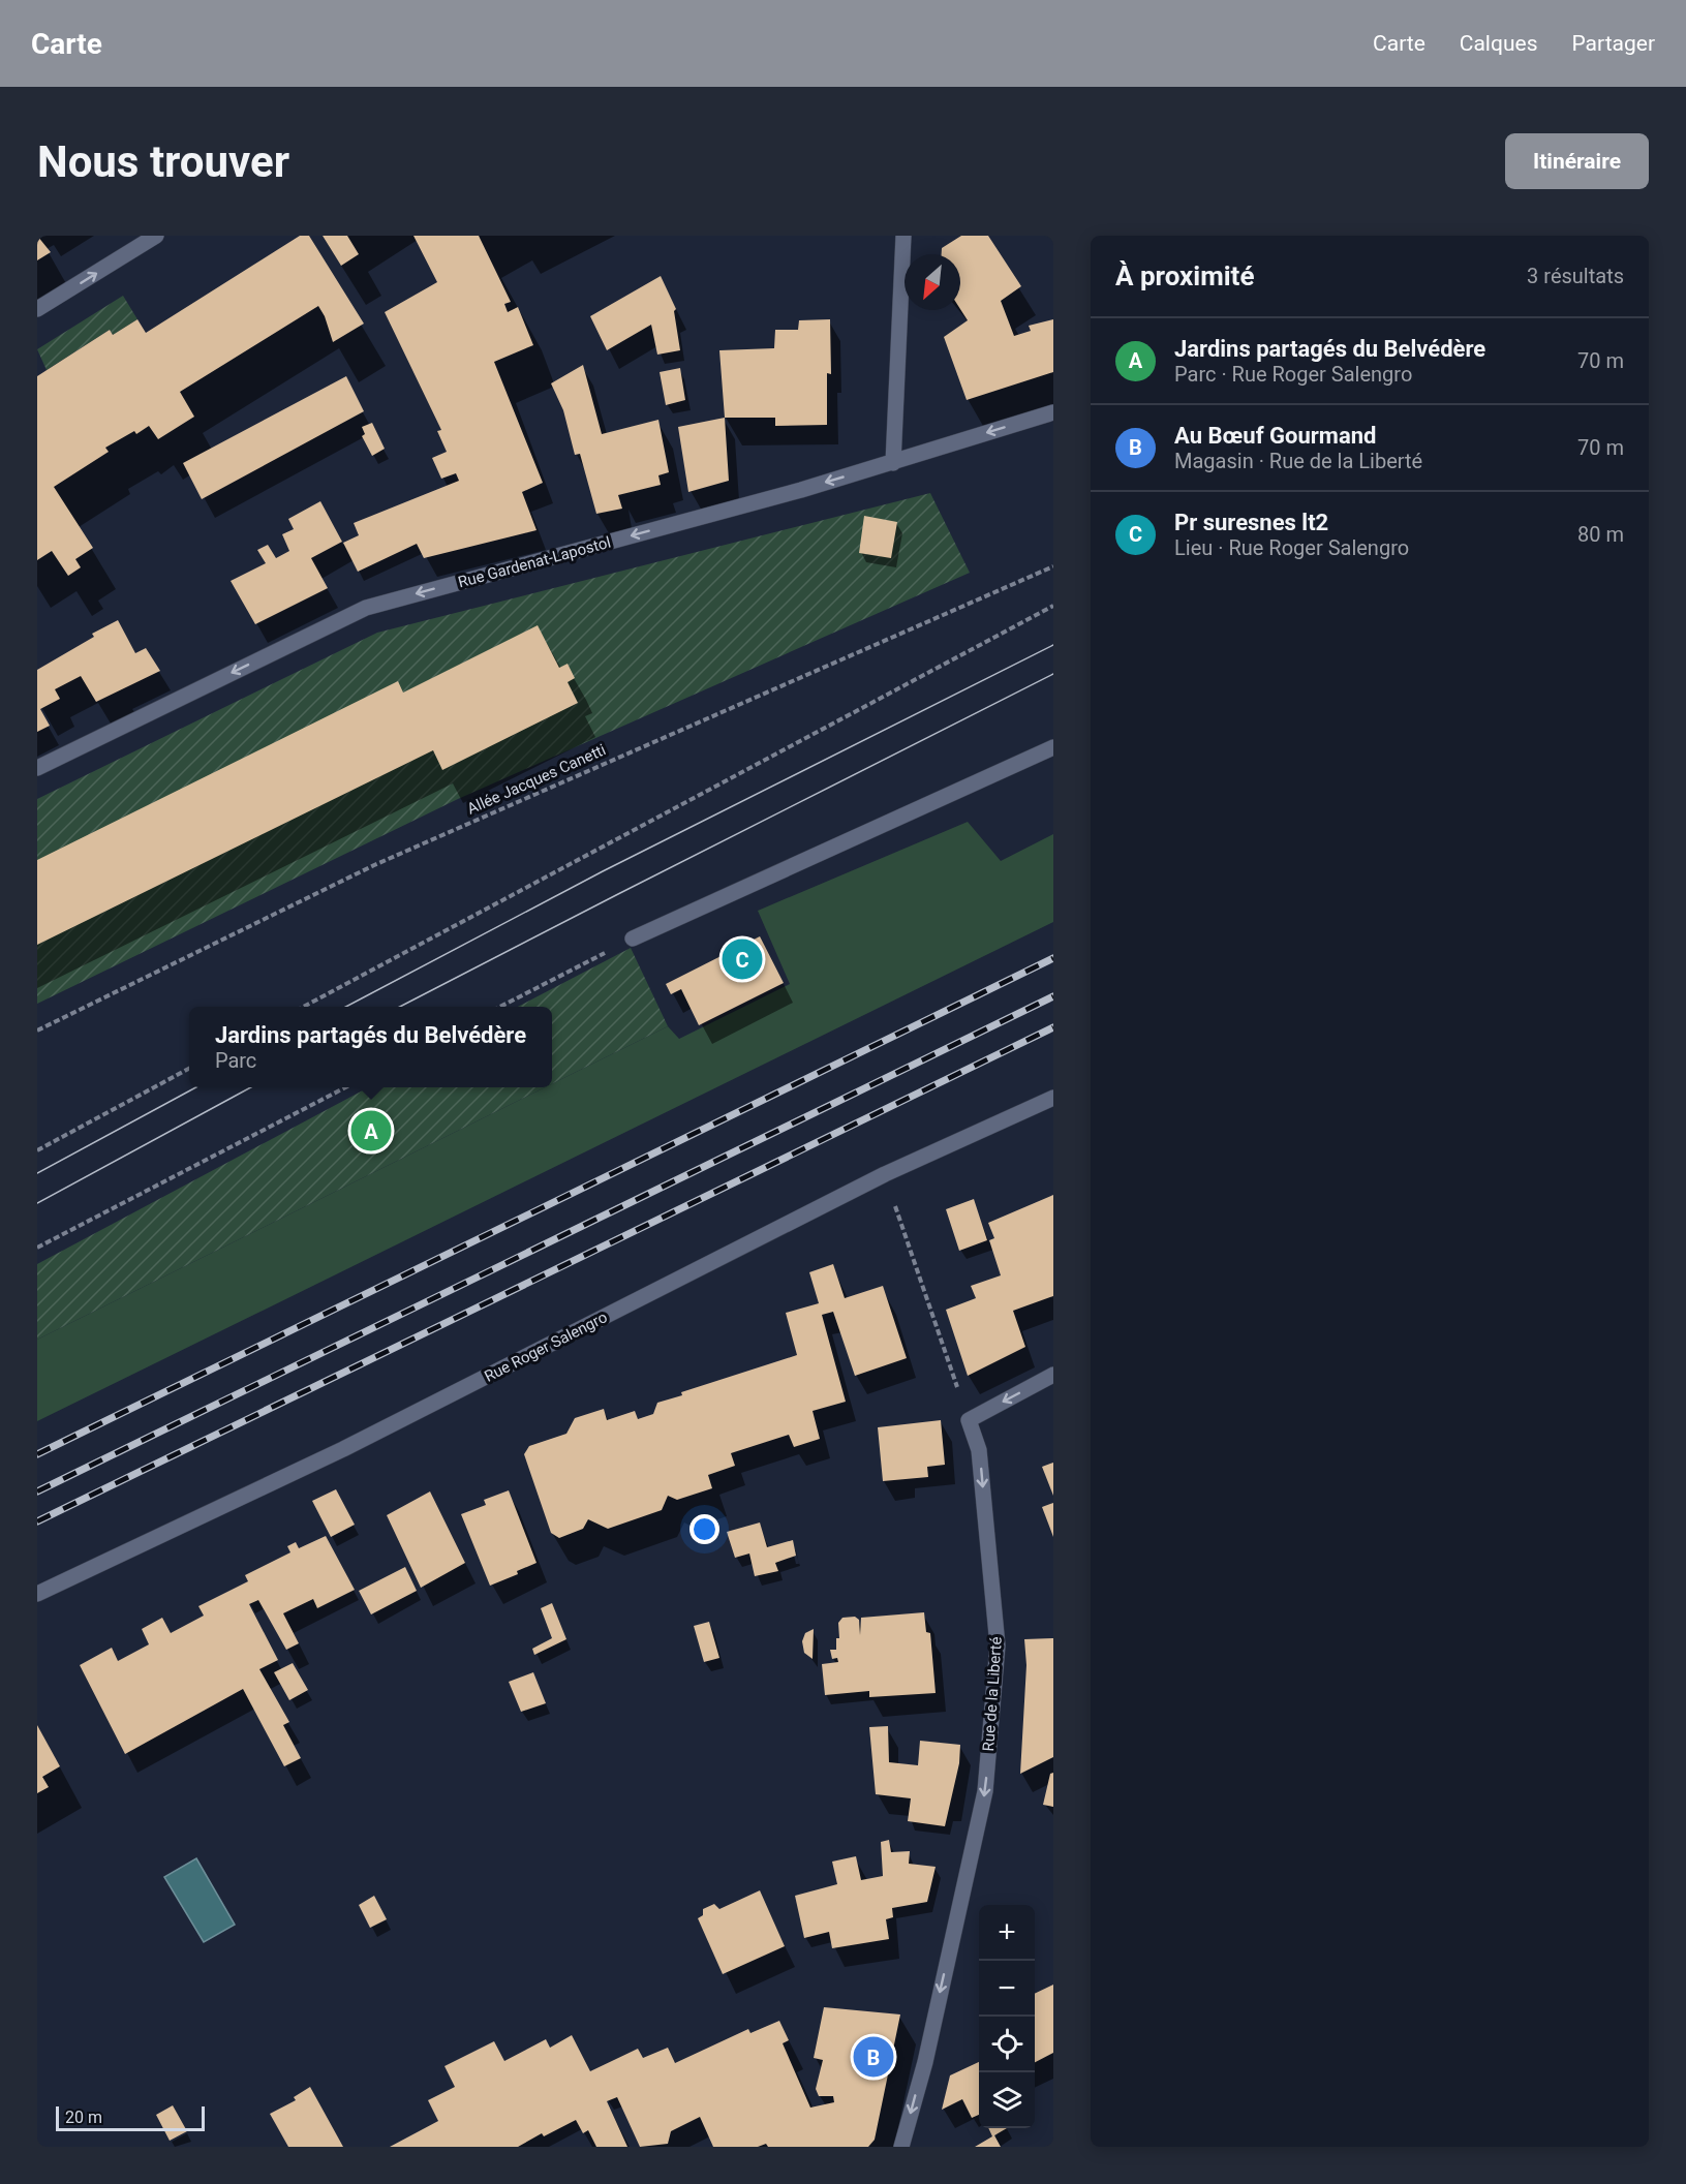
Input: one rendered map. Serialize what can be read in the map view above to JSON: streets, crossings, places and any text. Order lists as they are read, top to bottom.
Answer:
{
  "streets": {
    "street": ["Rue Gardenat-Lapostol", "Rue Roger Salengro", "Rue de la Liberté"],
    "path": ["Allée Jacques Canetti"]
  },
  "one_way": ["Rue Gardenat-Lapostol", "Rue de la Liberté"],
  "scale_bar": "20 m",
  "north": "bottom left",
  "page": {
    "header": "Carte",
    "nav": ["Carte", "Calques", "Partager"],
    "buttons": "Itinéraire",
    "title": "Nous trouver",
    "heading": ["À proximité", "3 résultats"],
    "list": [
      {
        "mark": "A",
        "name": "Jardins partagés du Belvédère",
        "note": "Parc · Rue Roger Salengro",
        "value": "70 m"
      },
      {
        "mark": "B",
        "name": "Au Bœuf Gourmand",
        "note": "Magasin · Rue de la Liberté",
        "value": "70 m"
      },
      {
        "mark": "C",
        "name": "Pr suresnes lt2",
        "note": "Lieu · Rue Roger Salengro",
        "value": "80 m"
      }
    ],
    "pins": ["C", "A", "B"],
    "popup": ["Jardins partagés du Belvédère", "Parc"],
    "map_buttons": ["+", "−"],
    "scale": "20 m"
  }
}
